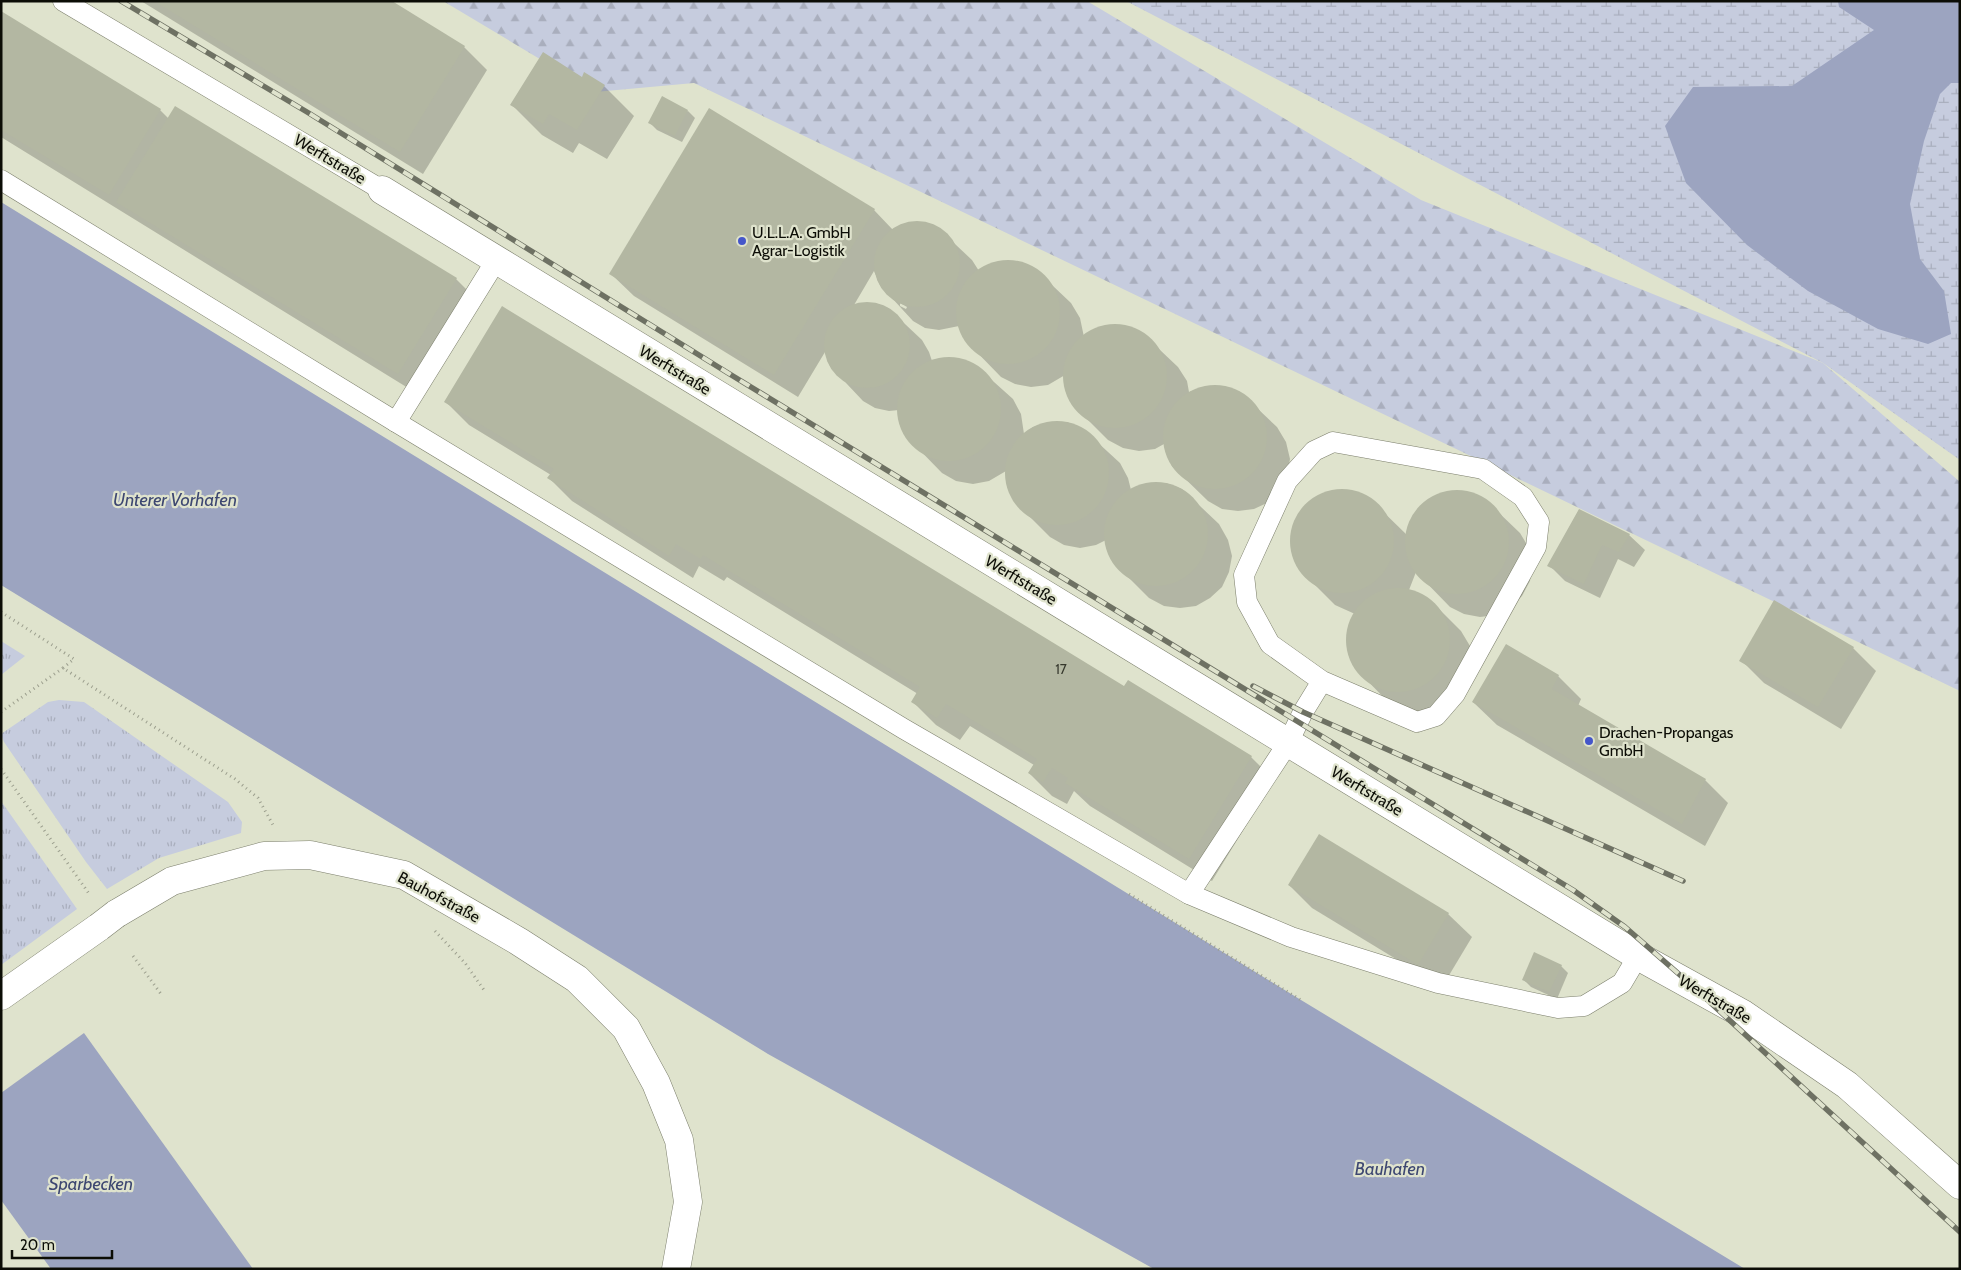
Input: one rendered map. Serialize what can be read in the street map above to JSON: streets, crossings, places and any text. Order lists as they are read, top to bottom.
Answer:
{
  "streets": {
    "street": ["Werftstraße", "Bauhofstraße"]
  },
  "water": ["Unterer Vorhafen", "Bauhafen", "Sparbecken"],
  "places": ["U.L.L.A. GmbH Agrar-Logistik", "Drachen-Propangas GmbH"],
  "house_numbers": ["17"],
  "scale_bar": "20 m"
}
